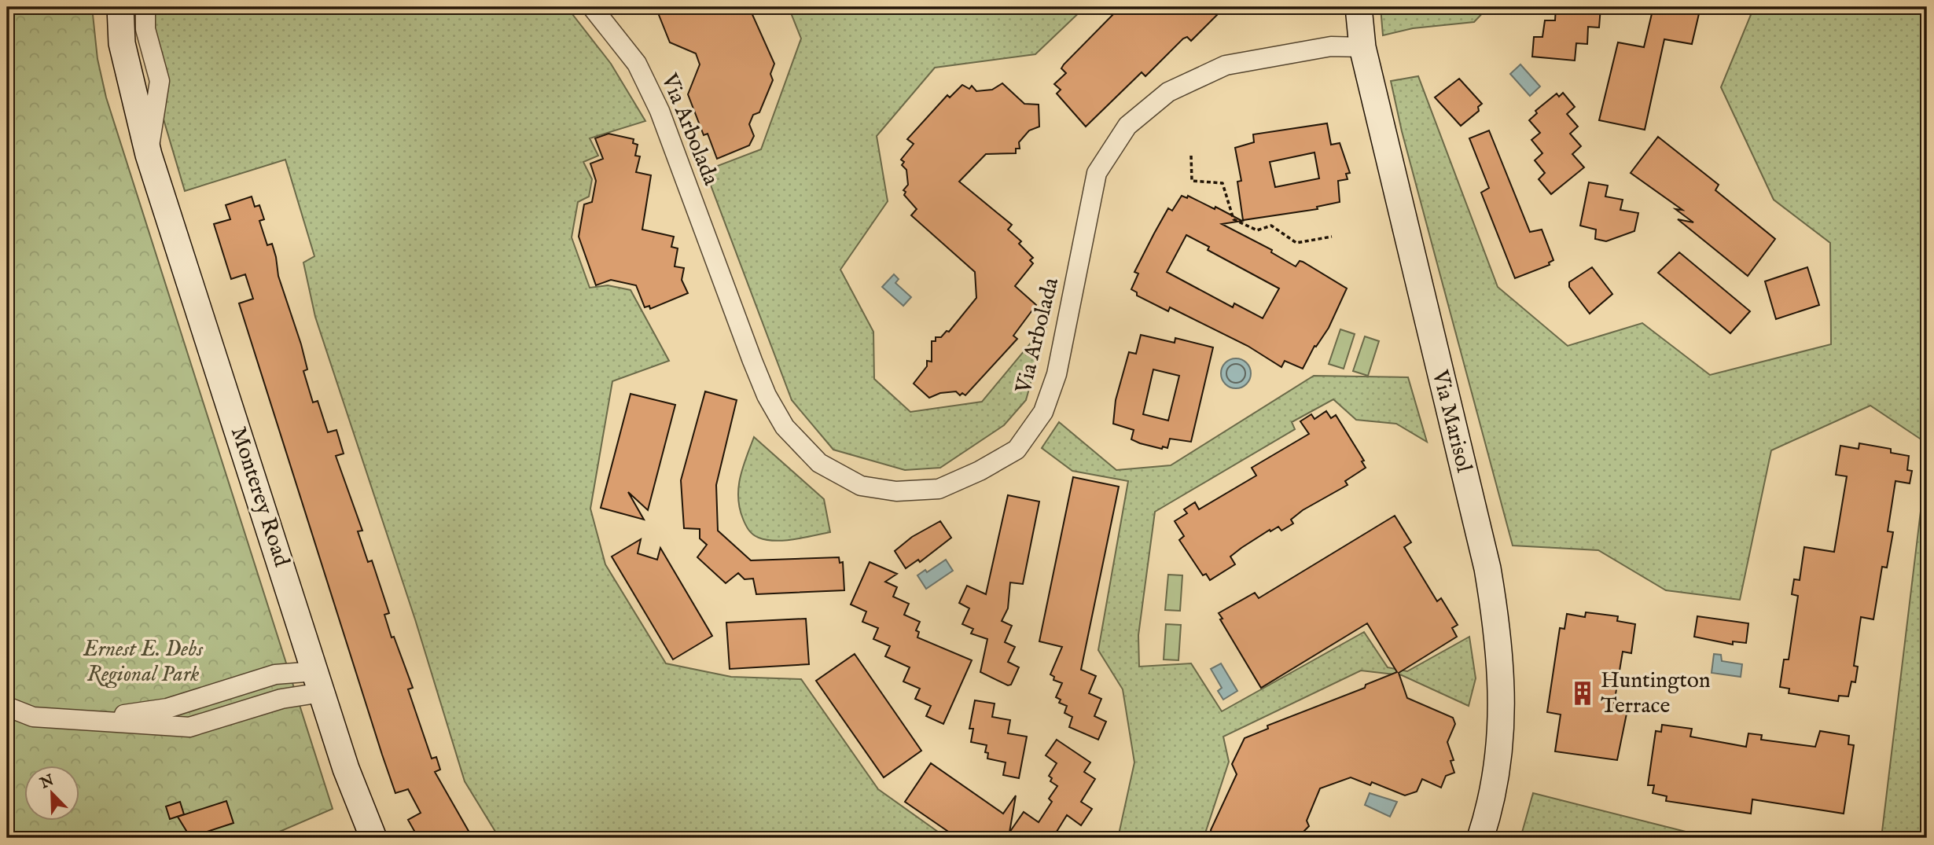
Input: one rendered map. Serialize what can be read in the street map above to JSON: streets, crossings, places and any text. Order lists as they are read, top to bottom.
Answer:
{
  "streets": {
    "street": ["Via Arbolada", "Via Marisol", "Monterey Road"]
  },
  "crossings": [
    ["Via Arbolada", "Via Marisol"]
  ],
  "parks": ["Ernest E. Debs Regional Park"],
  "places": {
    "building": ["Huntington Terrace"]
  },
  "north": "top left"
}
